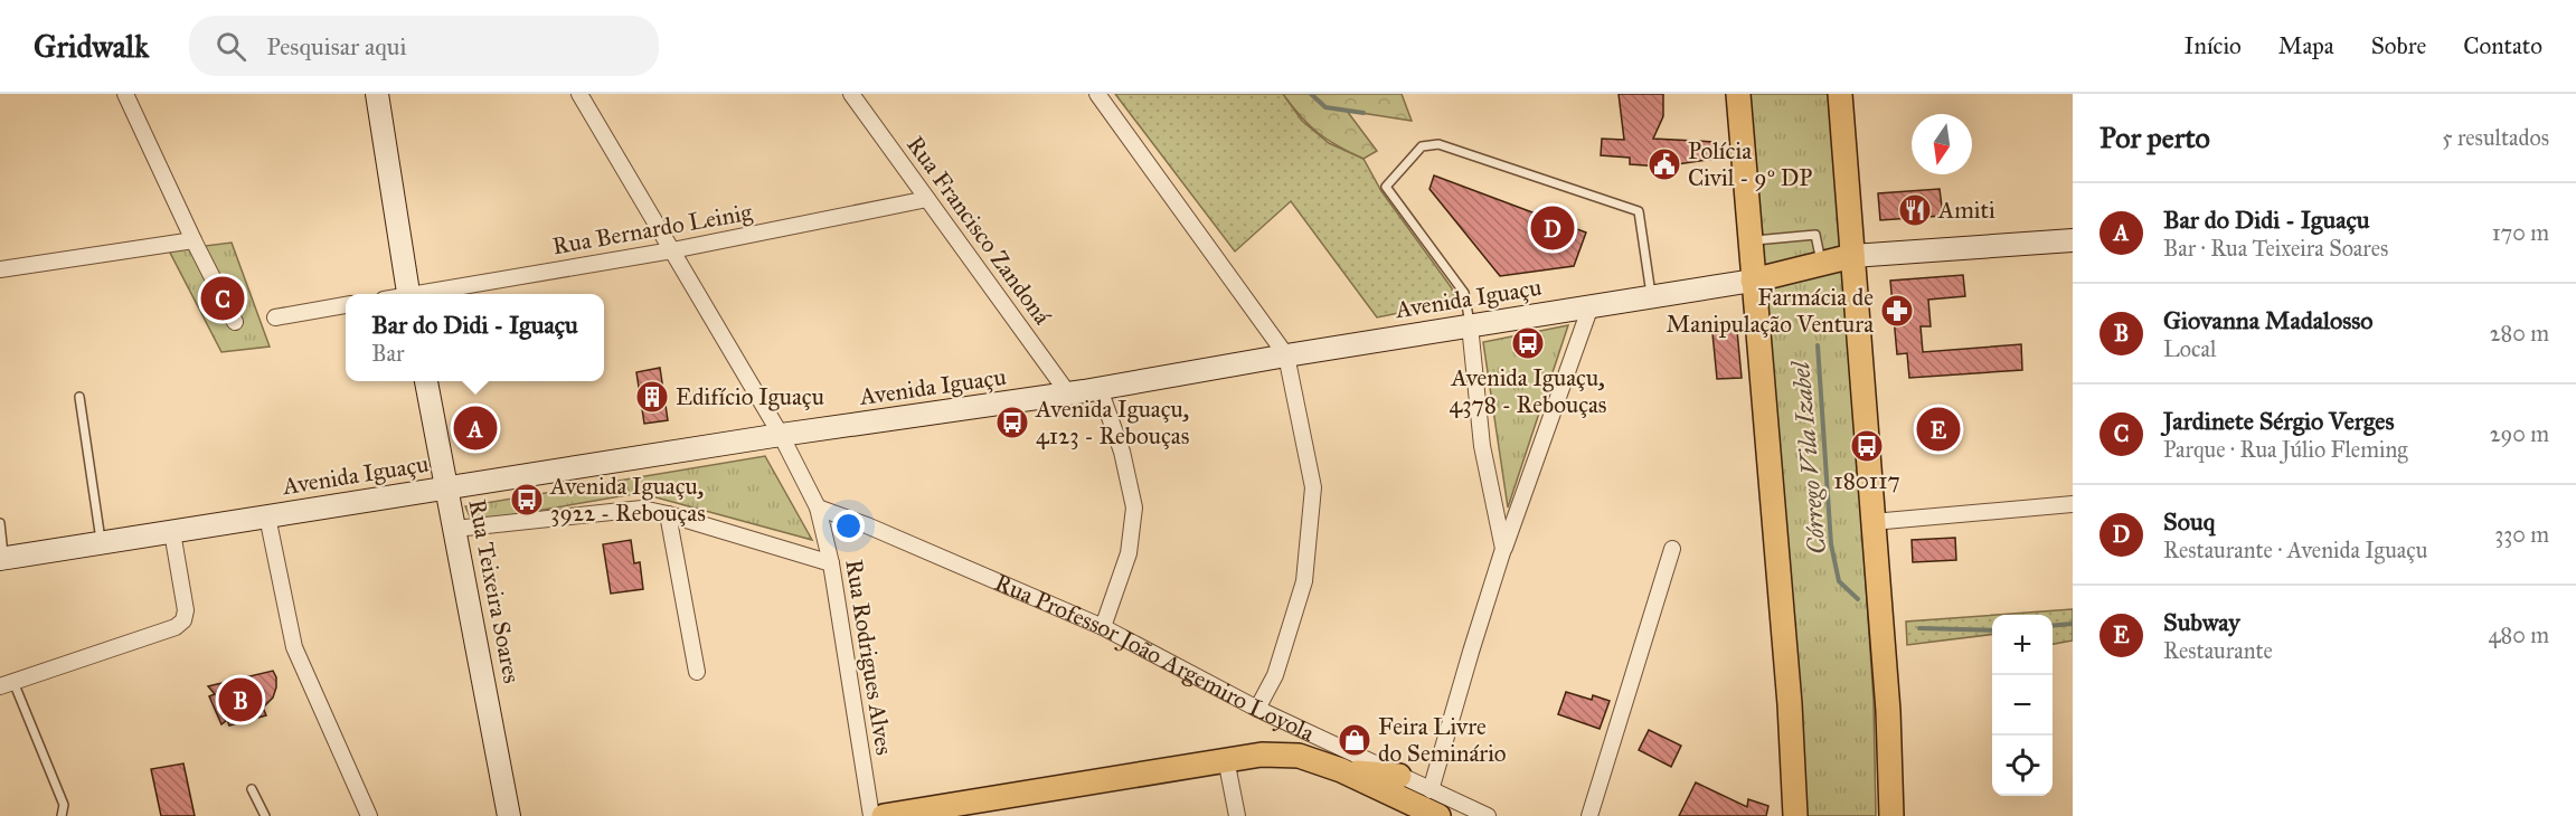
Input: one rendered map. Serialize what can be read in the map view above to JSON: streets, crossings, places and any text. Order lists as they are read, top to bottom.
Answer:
{
  "streets": {
    "main road": ["Avenida Iguaçu", "Rua Teixeira Soares", "Rua Professor João Argemiro Loyola"],
    "street": ["Rua Bernardo Leinig", "Rua Francisco Zandoná", "Rua Rodrigues Alves"]
  },
  "crossings": [
    ["Rua Bernardo Leinig", "Rua Francisco Zandoná"],
    ["Rua Bernardo Leinig", "Rua Rodrigues Alves"],
    ["Rua Francisco Zandoná", "Avenida Iguaçu"],
    ["Avenida Iguaçu", "Rua Teixeira Soares"],
    ["Avenida Iguaçu", "Rua Rodrigues Alves"],
    ["Rua Rodrigues Alves", "Rua Professor João Argemiro Loyola"]
  ],
  "water": ["Córrego Vila Izabel"],
  "places": {
    "public building": ["Polícia Civil - 9º DP"],
    "restaurant": ["Amiti"],
    "pharmacy": ["Farmácia de Manipulação Ventura"],
    "bus stop": [
      "Avenida Iguaçu, 4378 - Rebouças",
      "Avenida Iguaçu, 4123 - Rebouças",
      "180117",
      "Avenida Iguaçu, 3922 - Rebouças"
    ],
    "building": ["Edifício Iguaçu"],
    "shop": ["Feira Livre do Seminário"]
  },
  "north": "bottom",
  "page": {
    "header": "Gridwalk",
    "search": "Pesquisar aqui",
    "nav": [
      "Início",
      "Mapa",
      "Sobre",
      "Contato"
    ],
    "heading": ["Por perto", "5 resultados"],
    "list": [
      {
        "mark": "A",
        "name": "Bar do Didi - Iguaçu",
        "note": "Bar · Rua Teixeira Soares",
        "value": "170 m"
      },
      {
        "mark": "B",
        "name": "Giovanna Madalosso",
        "note": "Local",
        "value": "280 m"
      },
      {
        "mark": "C",
        "name": "Jardinete Sérgio Verges",
        "note": "Parque · Rua Júlio Fleming",
        "value": "290 m"
      },
      {
        "mark": "D",
        "name": "Souq",
        "note": "Restaurante · Avenida Iguaçu",
        "value": "330 m"
      },
      {
        "mark": "E",
        "name": "Subway",
        "note": "Restaurante",
        "value": "480 m"
      }
    ],
    "pins": [
      "D",
      "C",
      "A",
      "E",
      "B"
    ],
    "popup": ["Bar do Didi - Iguaçu", "Bar"],
    "map_buttons": ["+", "−"]
  }
}
